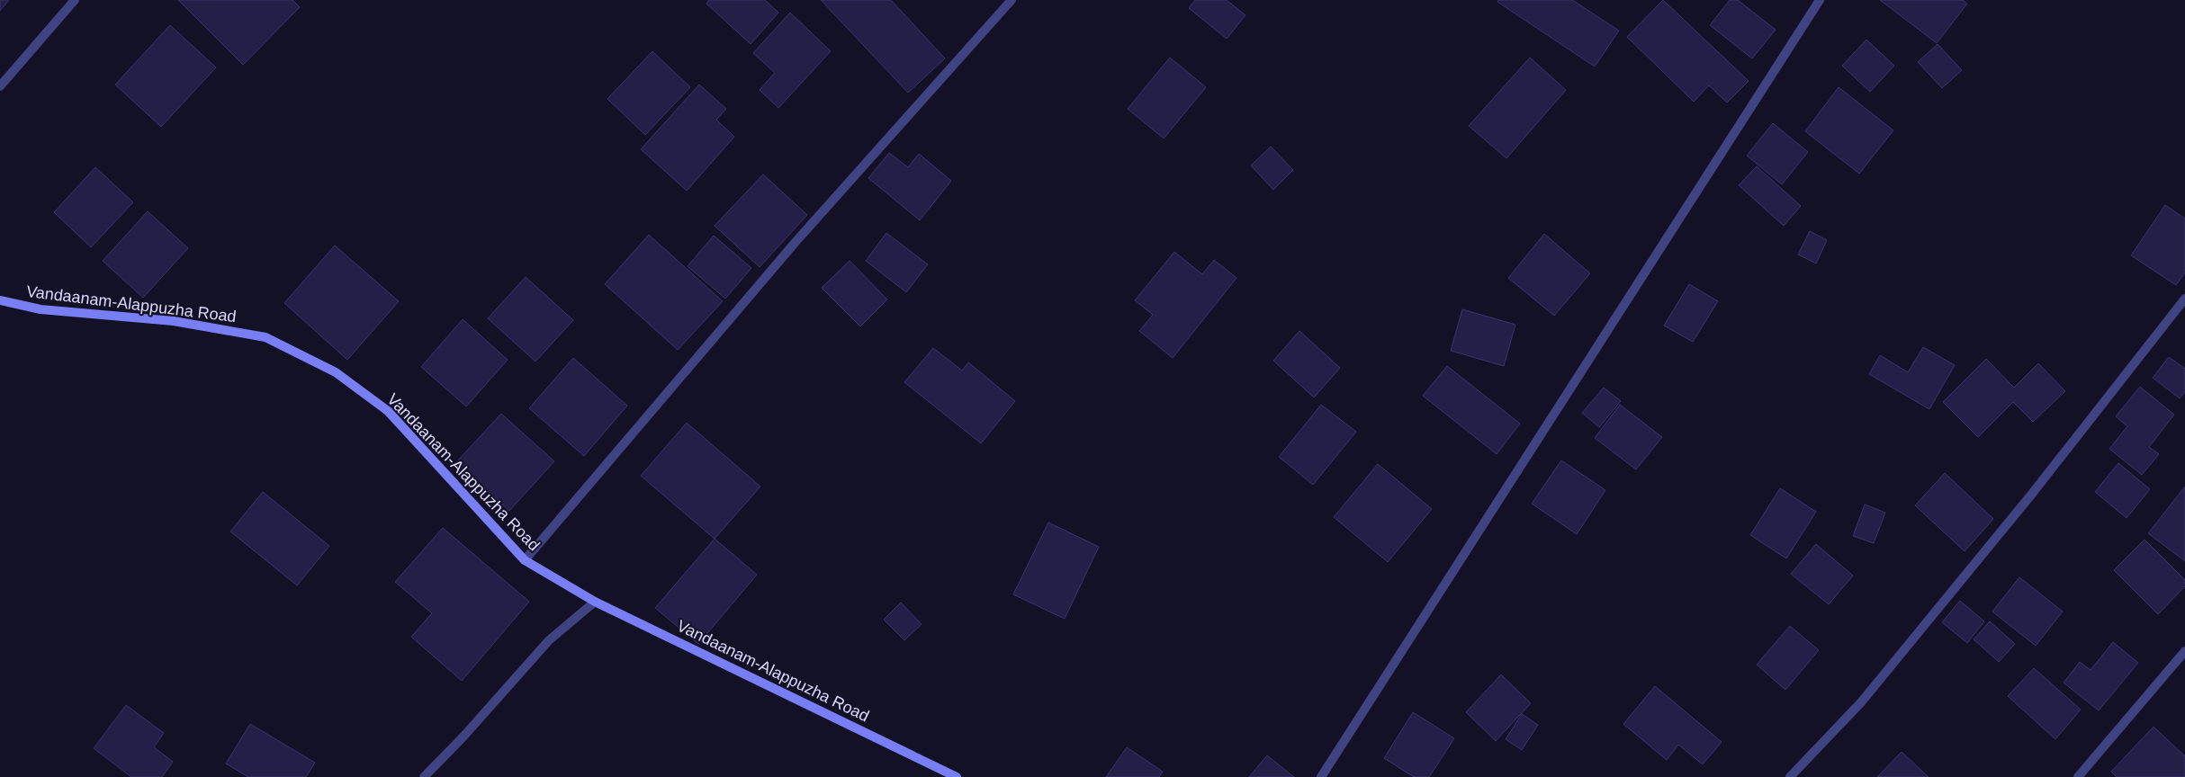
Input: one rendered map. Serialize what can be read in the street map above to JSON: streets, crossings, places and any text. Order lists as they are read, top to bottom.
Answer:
{
  "streets": {
    "main road": ["Vandaanam-Alappuzha Road"]
  }
}
